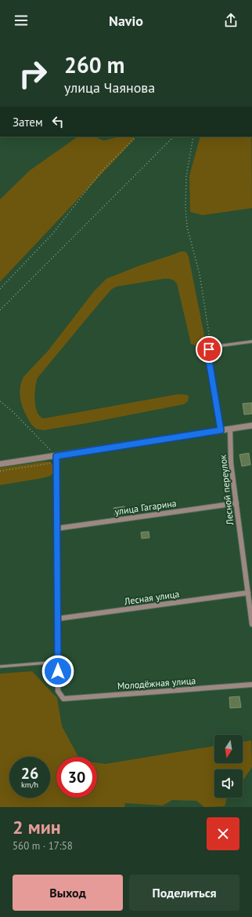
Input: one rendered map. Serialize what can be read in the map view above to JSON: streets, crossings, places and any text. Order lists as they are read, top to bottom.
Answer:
{
  "streets": {
    "street": [
      "Лесной переулок",
      "улица Гагарина",
      "Лесная улица",
      "Молодёжная улица"
    ]
  },
  "crossings": [
    ["Лесной переулок", "улица Гагарина"],
    ["Лесной переулок", "Лесная улица"]
  ],
  "north": "bottom",
  "page": {
    "header": "Navio",
    "turn": ["260 m", "улица Чаянова"],
    "then": "Затем",
    "speed": "26 km/h",
    "limit": "30",
    "heading": ["2 мин", "560 m · 17:58"],
    "buttons": ["Выход", "Поделиться"]
  }
}
